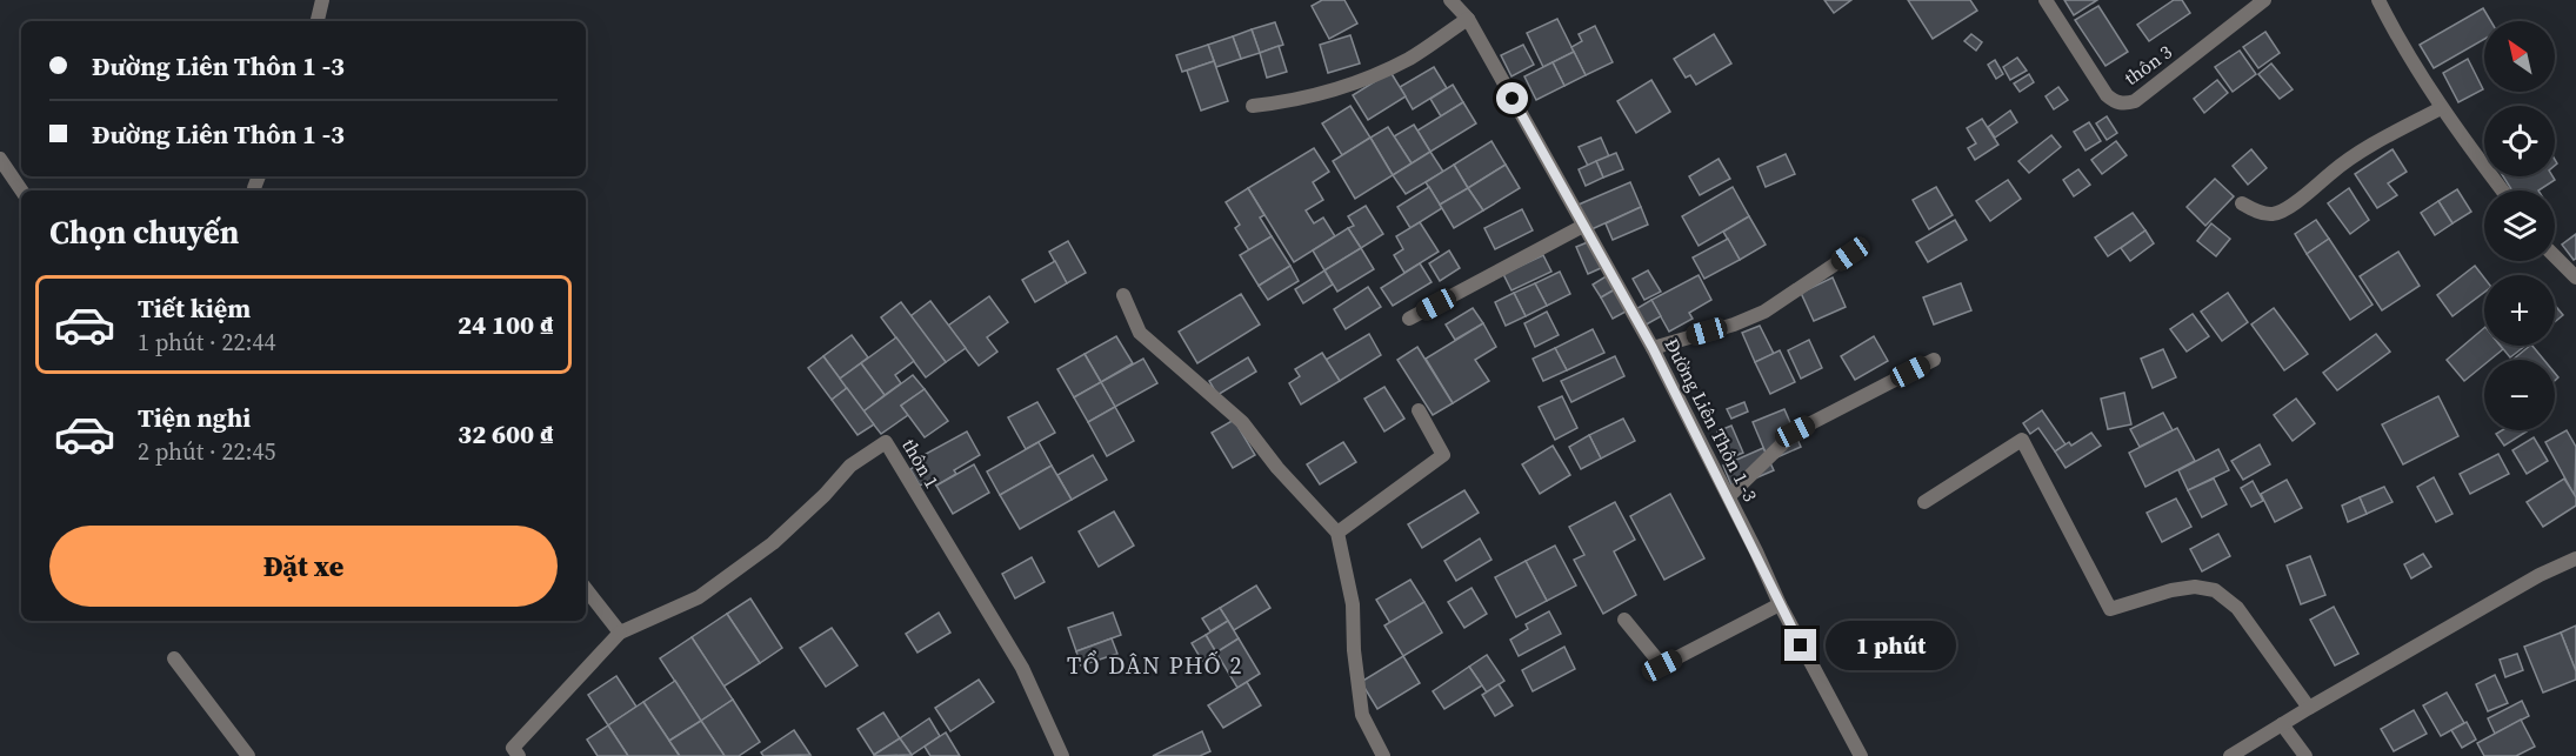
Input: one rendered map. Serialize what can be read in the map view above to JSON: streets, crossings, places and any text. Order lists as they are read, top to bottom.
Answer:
{
  "streets": {
    "street": ["thôn 3", "Đường Liên Thôn 1 -3", "thôn 1"]
  },
  "districts": ["TỔ DÂN PHỐ 2"],
  "north": "top left",
  "page": {
    "map_buttons": ["+", "−"],
    "banner": ["Đường Liên Thôn 1 -3", "Đường Liên Thôn 1 -3"],
    "heading": "Chọn chuyến",
    "list": [
      {
        "name": "Tiết kiệm",
        "note": "1 phút · 22:44",
        "value": "24 100 ₫"
      },
      {
        "name": "Tiện nghi",
        "note": "2 phút · 22:45",
        "value": "32 600 ₫"
      }
    ],
    "buttons": "Đặt xe",
    "bubble": "1 phút"
  }
}
